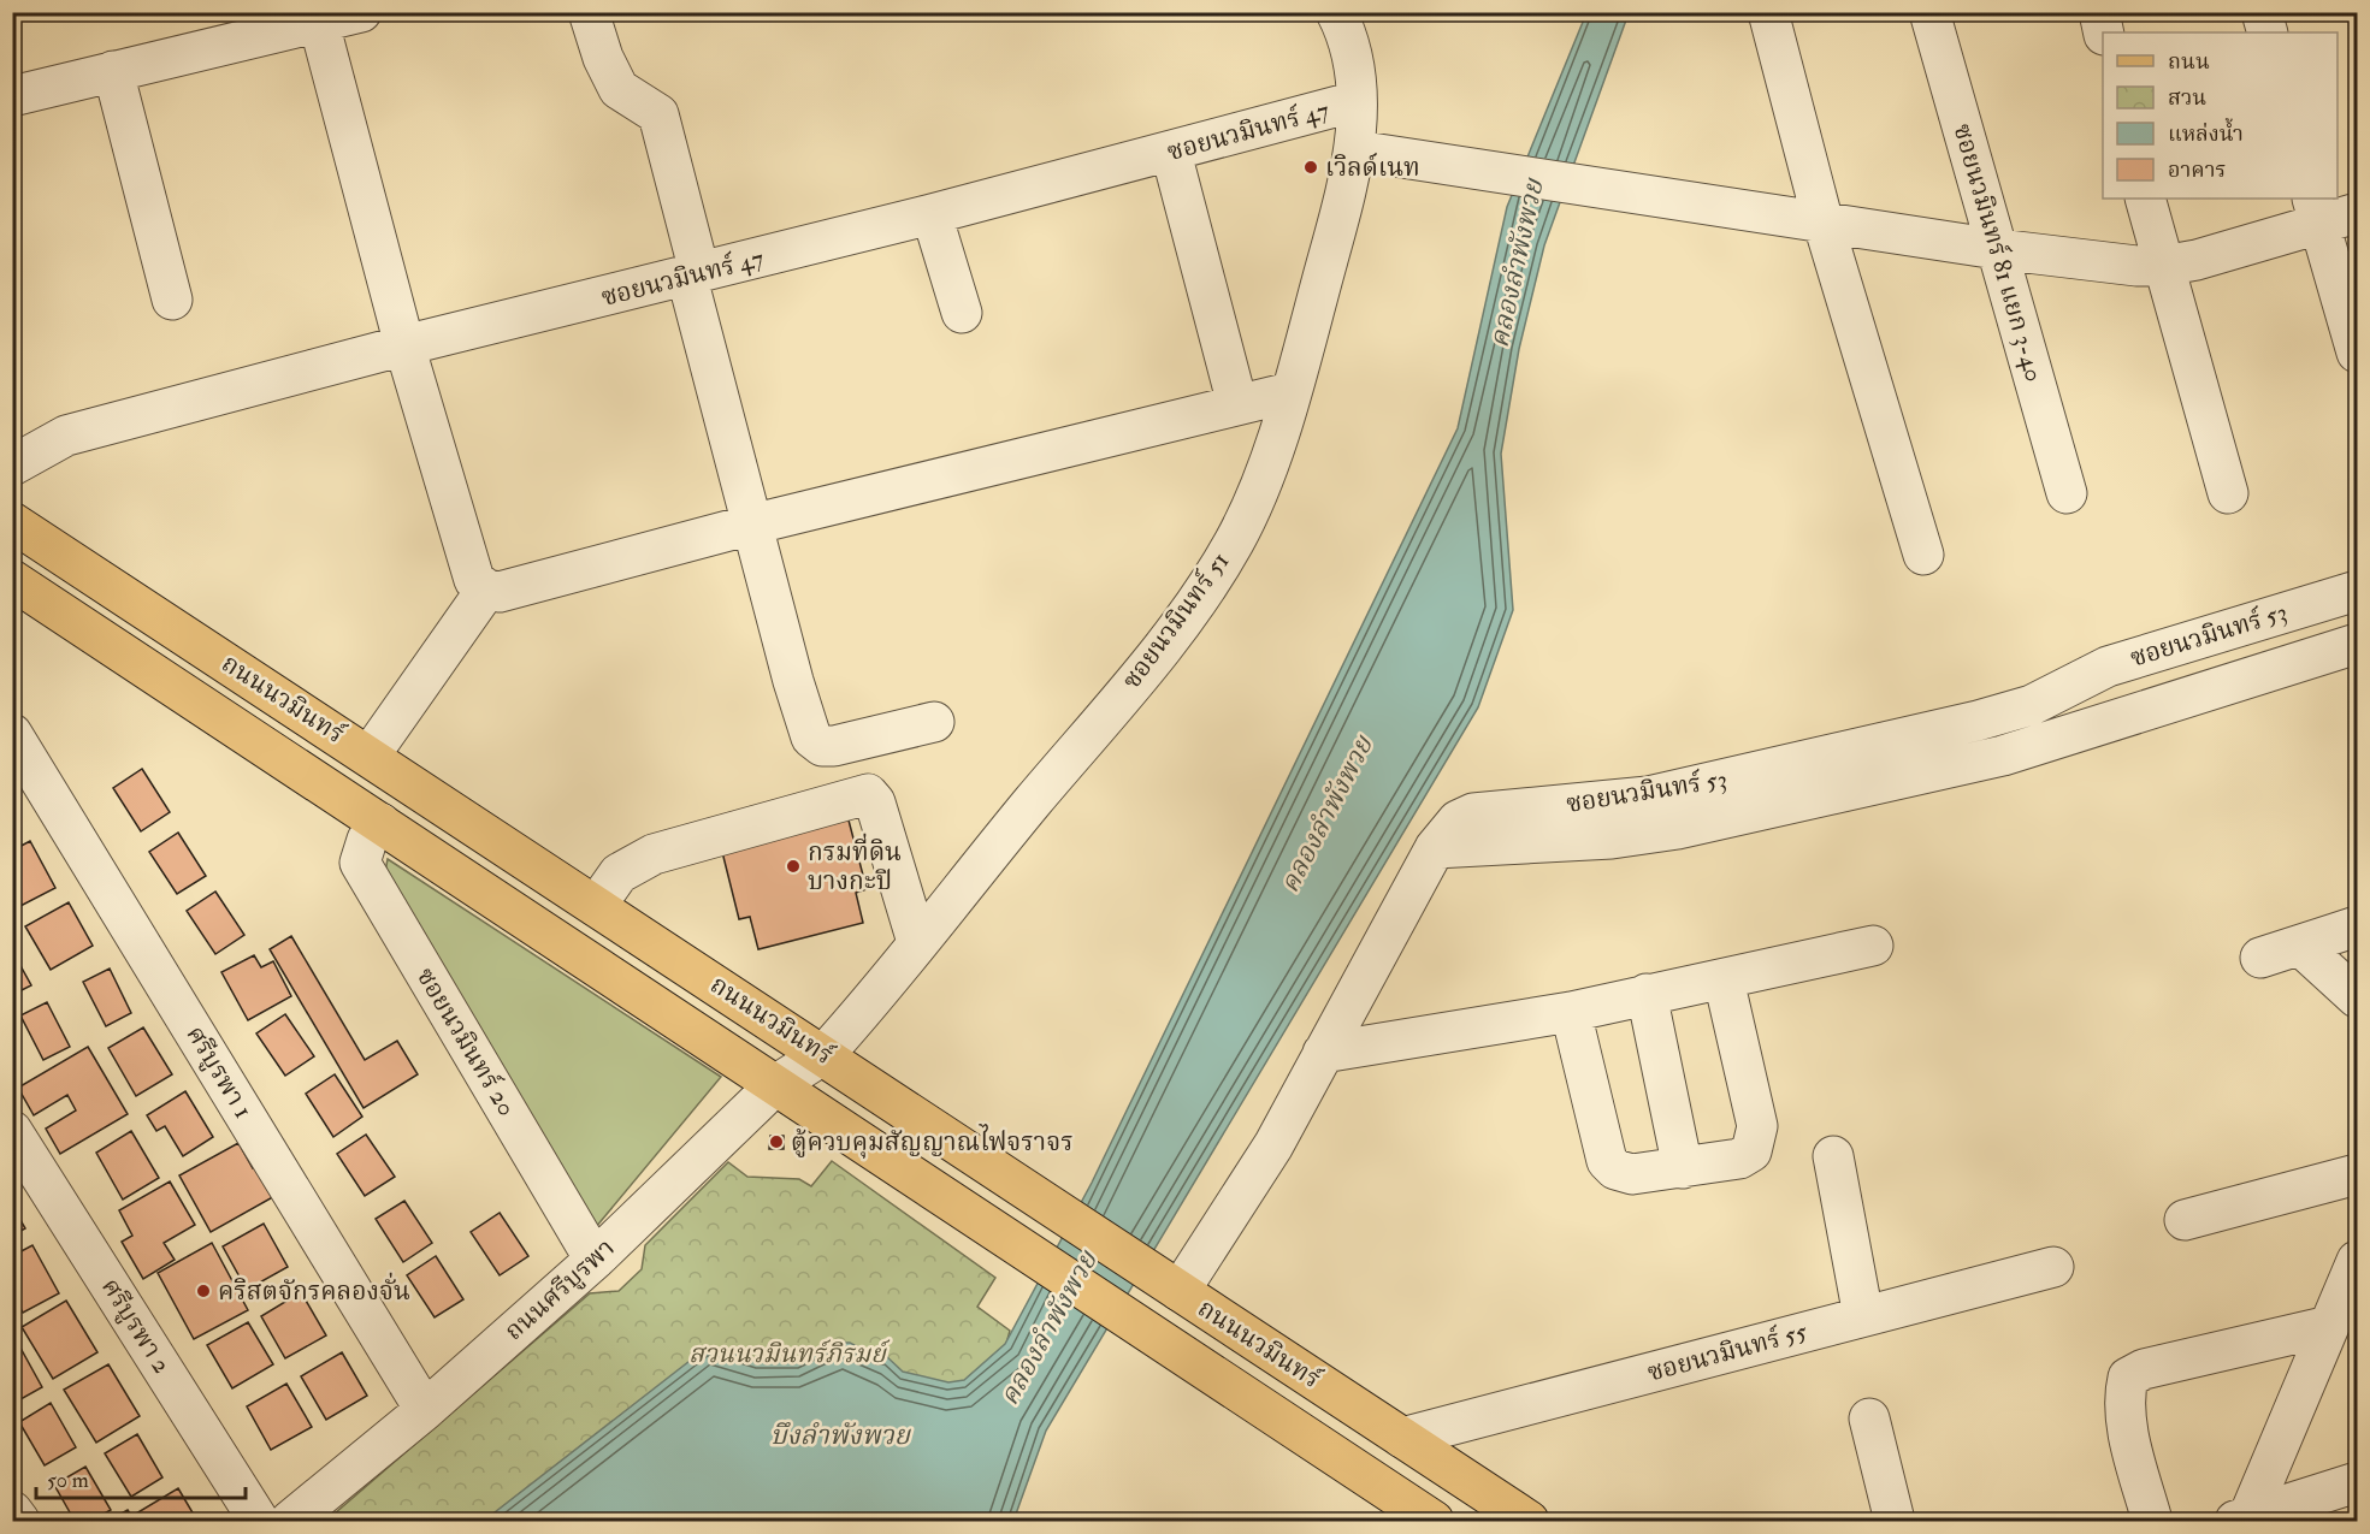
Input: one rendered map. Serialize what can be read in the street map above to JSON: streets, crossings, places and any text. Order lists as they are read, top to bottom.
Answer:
{
  "streets": {
    "main road": ["ถนนนวมินทร์"],
    "street": [
      "ซอยนวมินทร์ 47",
      "ซอยนวมินทร์ 81 แยก 3-40",
      "ซอยนวมินทร์ 51",
      "ซอยนวมินทร์ 53",
      "ซอยนวมินทร์ 20",
      "ศรีบูรพา 1",
      "ถนนศรีบูรพา",
      "ศรีบูรพา 2",
      "ซอยนวมินทร์ 55"
    ]
  },
  "crossings": [
    ["ซอยนวมินทร์ 47", "ซอยนวมินทร์ 51"],
    ["ซอยนวมินทร์ 51", "ถนนนวมินทร์"],
    ["ซอยนวมินทร์ 51", "ถนนศรีบูรพา"],
    ["ซอยนวมินทร์ 53", "ถนนนวมินทร์"],
    ["ถนนนวมินทร์", "ซอยนวมินทร์ 20"],
    ["ถนนนวมินทร์", "ถนนศรีบูรพา"],
    ["ถนนนวมินทร์", "ซอยนวมินทร์ 55"],
    ["ซอยนวมินทร์ 20", "ถนนศรีบูรพา"],
    ["ศรีบูรพา 1", "ถนนศรีบูรพา"]
  ],
  "water": ["คลองลำพังพวย", "บึงลำพังพวย"],
  "parks": ["สวนนวมินทร์ภิรมย์"],
  "places": [
    "เวิลด์เนท",
    "กรมที่ดิน บางกะปิ",
    "ตู้ควบคุมสัญญาณไฟจราจร",
    "คริสตจักรคลองจั่น"
  ],
  "legend": [
    "ถนน",
    "สวน",
    "แหล่งน้ำ",
    "อาคาร"
  ],
  "scale_bar": "50 m"
}
